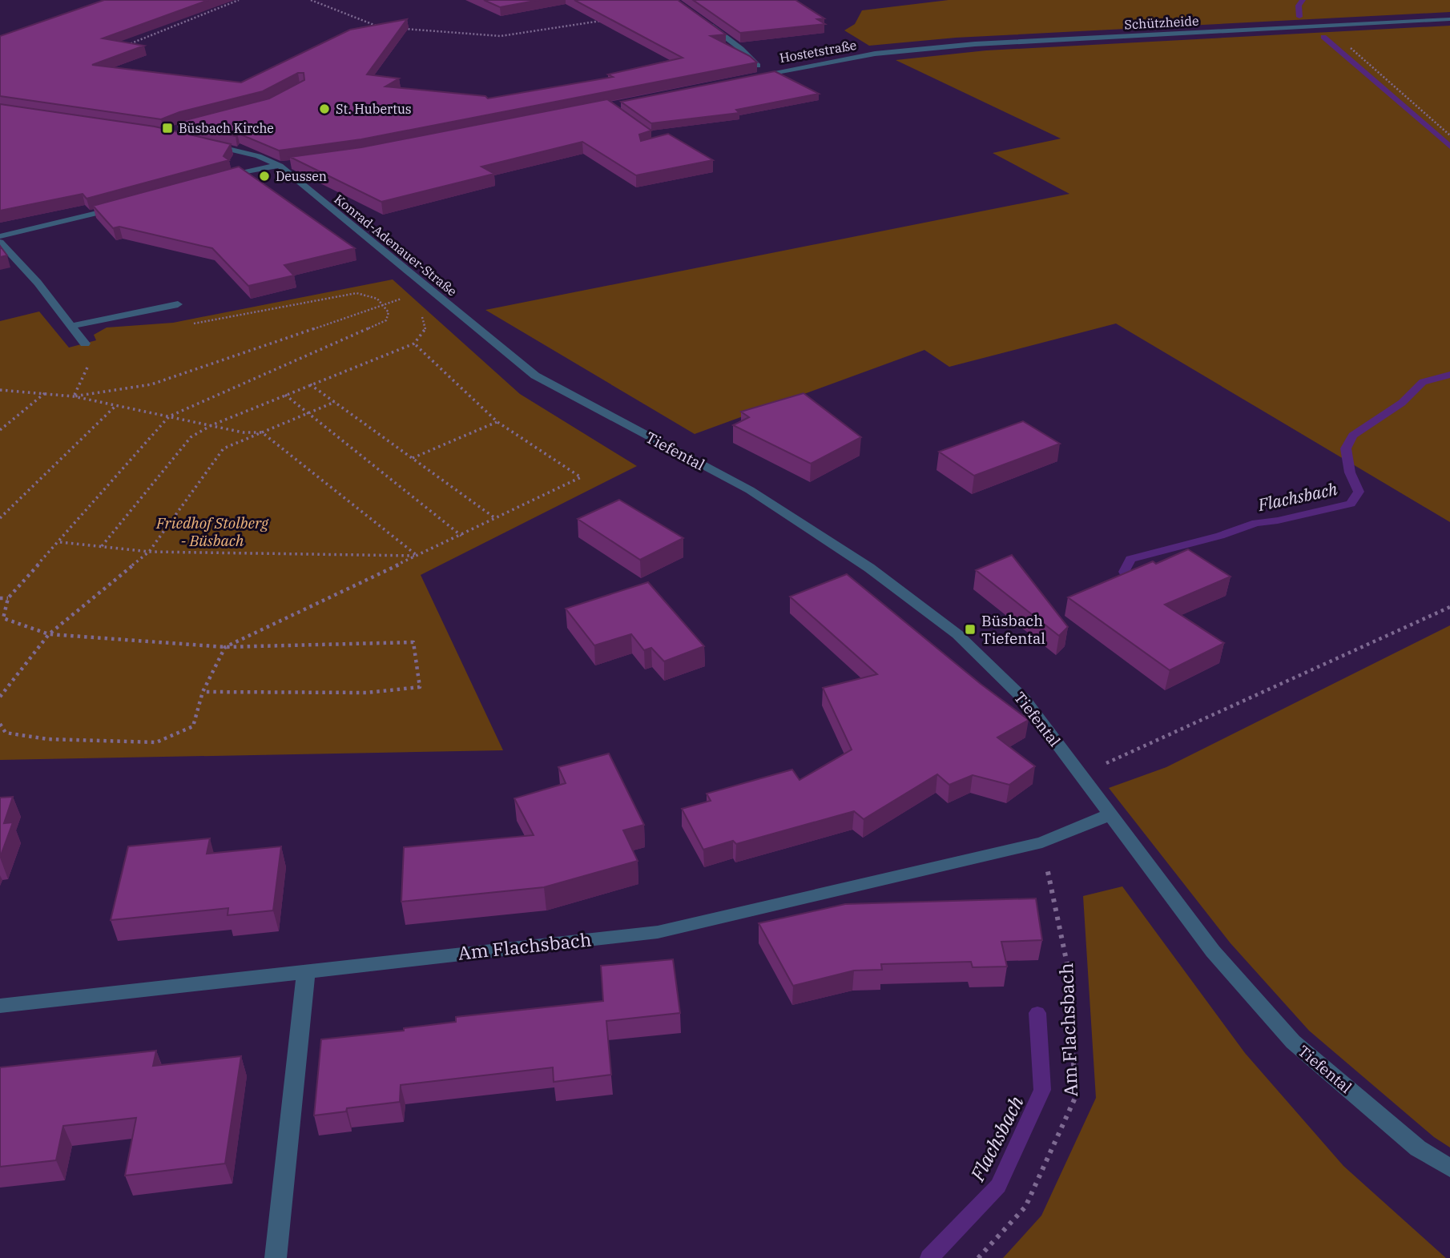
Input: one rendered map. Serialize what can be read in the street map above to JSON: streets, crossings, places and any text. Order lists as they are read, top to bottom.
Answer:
{
  "streets": {
    "street": [
      "Schützheide",
      "Hostetstraße",
      "Konrad-Adenauer-Straße",
      "Tiefental",
      "Am Flachsbach"
    ]
  },
  "crossings": [
    ["Schützheide", "Hostetstraße"],
    ["Konrad-Adenauer-Straße", "Tiefental"],
    ["Tiefental", "Am Flachsbach"]
  ],
  "water": ["Flachsbach"],
  "parks": ["Friedhof Stolberg - Büsbach"],
  "places": {
    "other": ["St. Hubertus", "Deussen"],
    "transit": ["Büsbach Kirche", "Büsbach Tiefental"]
  }
}
